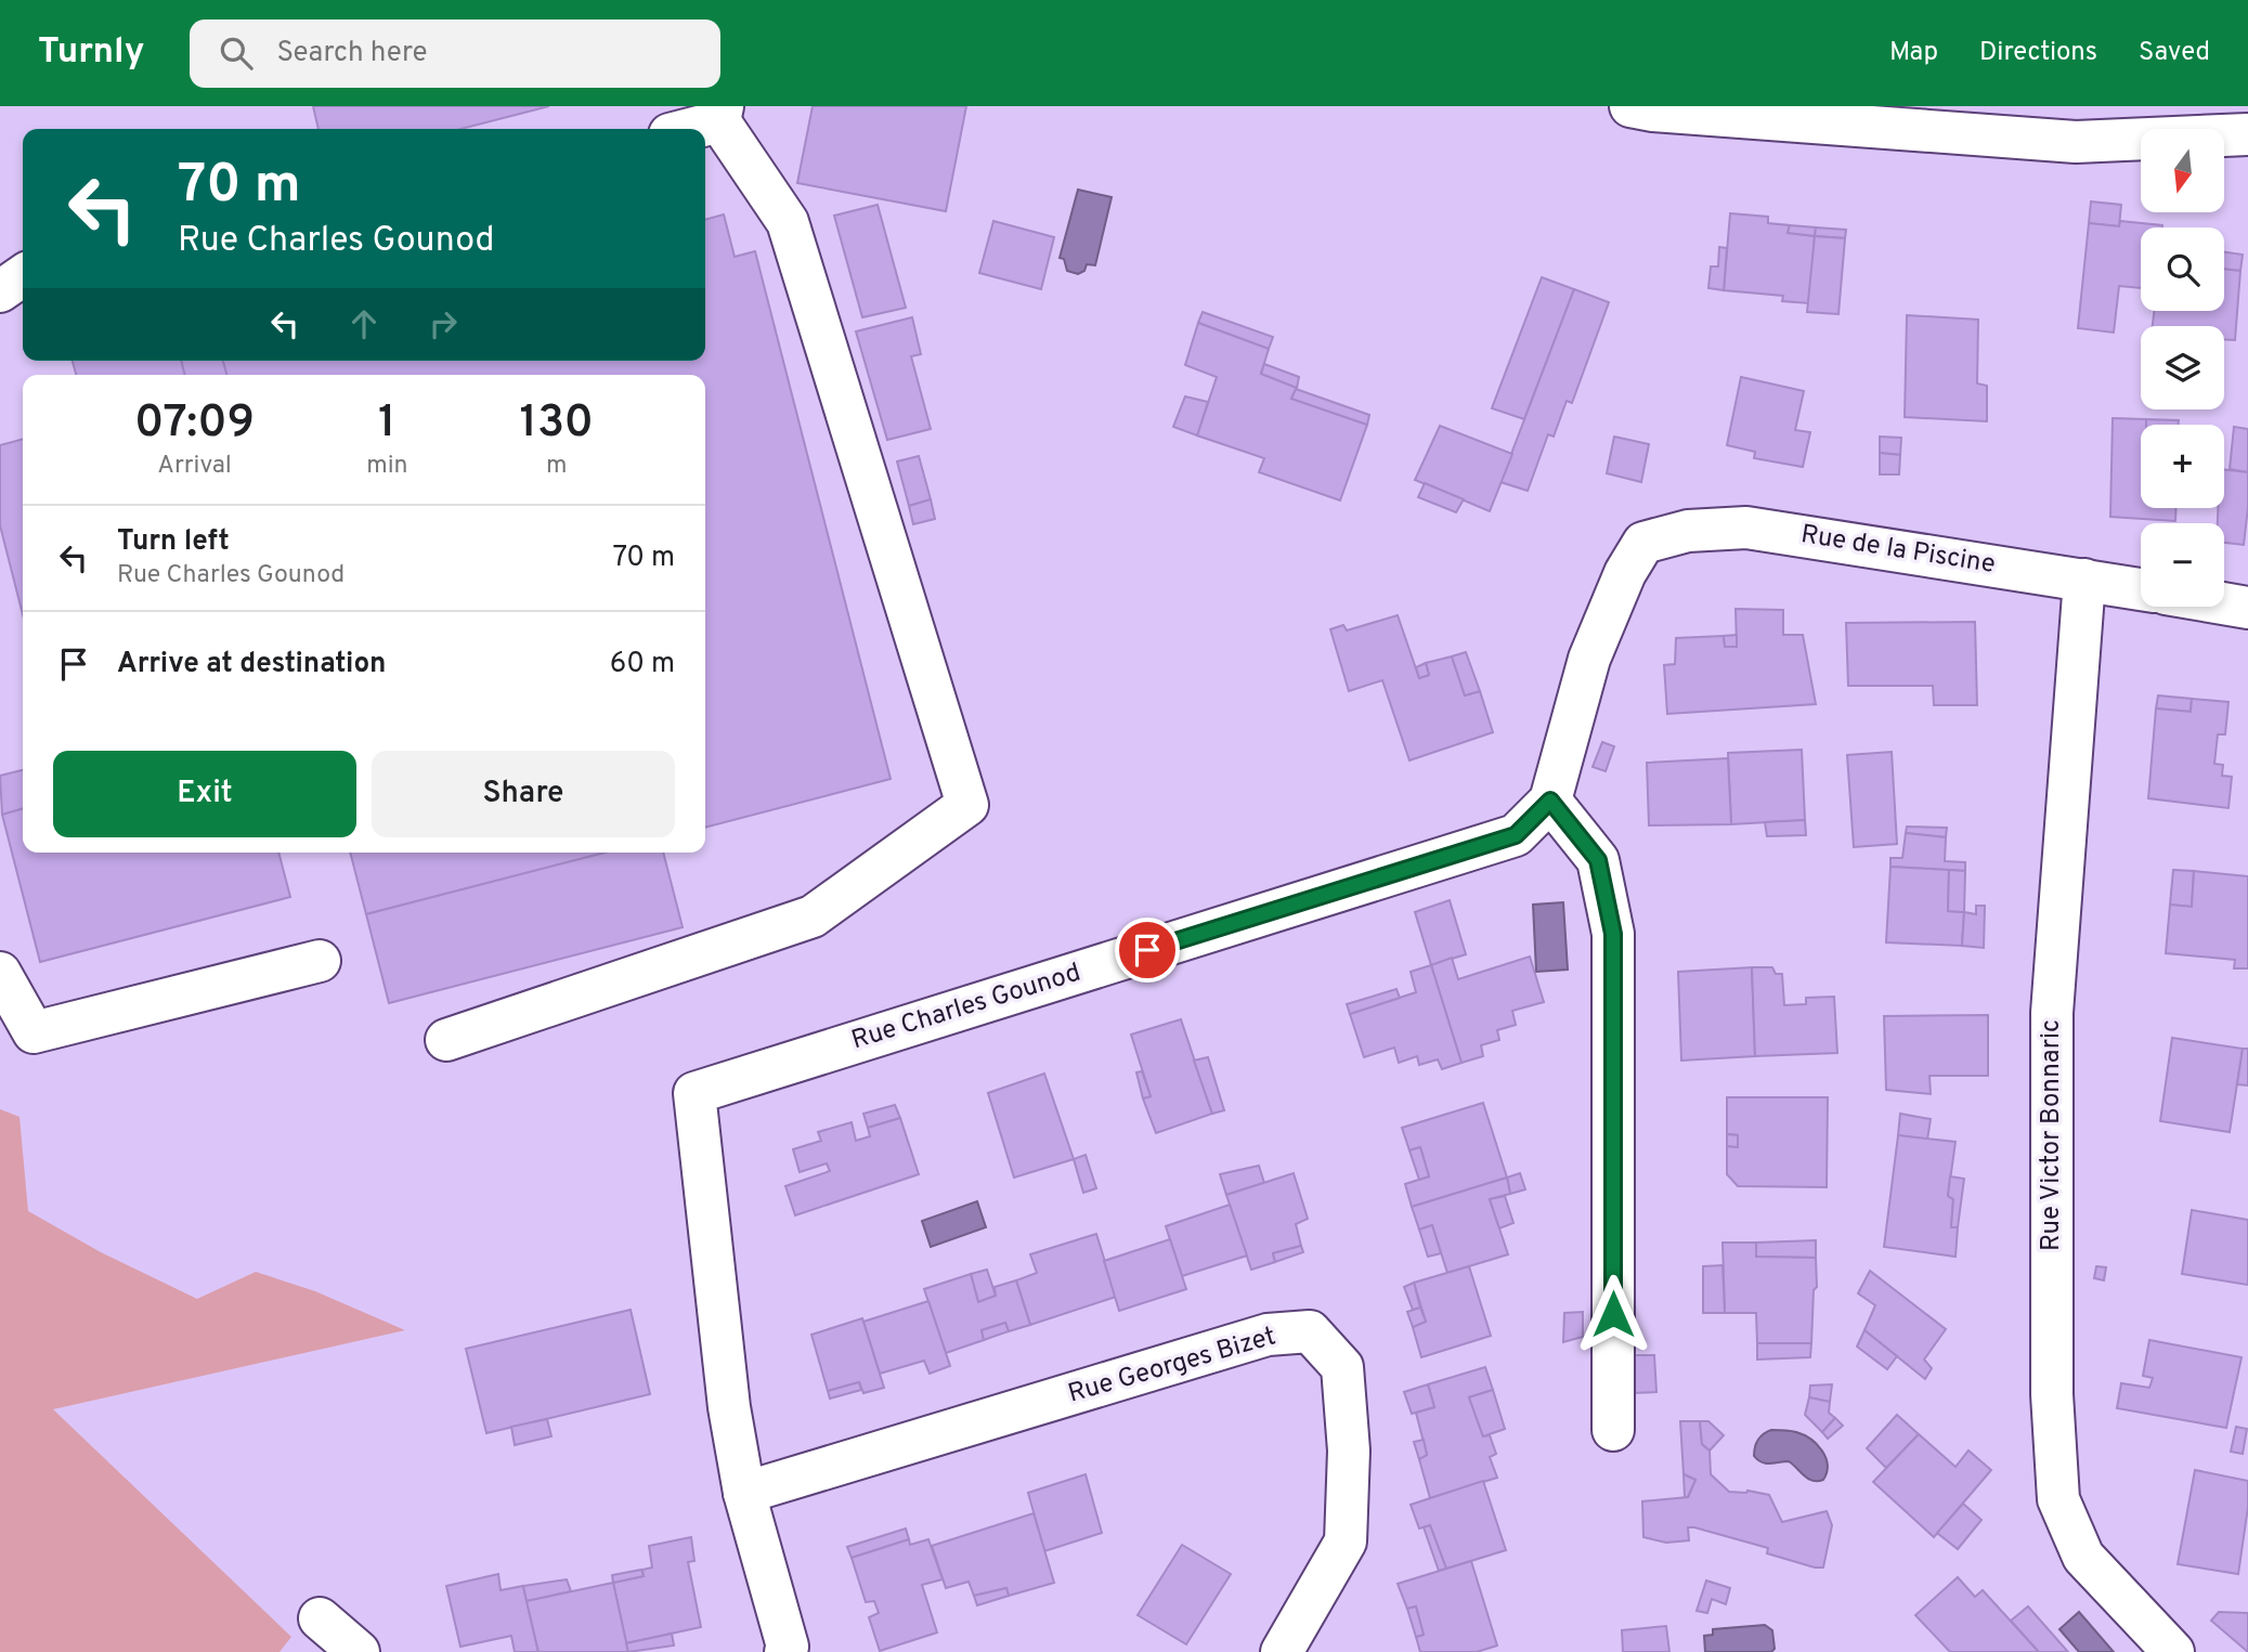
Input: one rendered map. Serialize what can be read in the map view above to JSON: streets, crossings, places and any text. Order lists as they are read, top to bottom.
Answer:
{
  "streets": {
    "street": [
      "Rue de la Piscine",
      "Rue Charles Gounod",
      "Rue Victor Bonnaric",
      "Rue Georges Bizet"
    ]
  },
  "crossings": [
    ["Rue de la Piscine", "Rue Charles Gounod"],
    ["Rue de la Piscine", "Rue Victor Bonnaric"],
    ["Rue Charles Gounod", "Rue Georges Bizet"]
  ],
  "north": "bottom",
  "page": {
    "header": "Turnly",
    "search": "Search here",
    "nav": ["Map", "Directions", "Saved"],
    "map_buttons": ["+", "−"],
    "turn": ["70 m", "Rue Charles Gounod"],
    "eta": [
      "07:09",
      "Arrival",
      "1",
      "min",
      "130",
      "m"
    ],
    "list": [
      {
        "name": "Turn left",
        "note": "Rue Charles Gounod",
        "value": "70 m"
      },
      {
        "name": "Arrive at destination",
        "value": "60 m"
      }
    ],
    "buttons": ["Exit", "Share"]
  }
}
